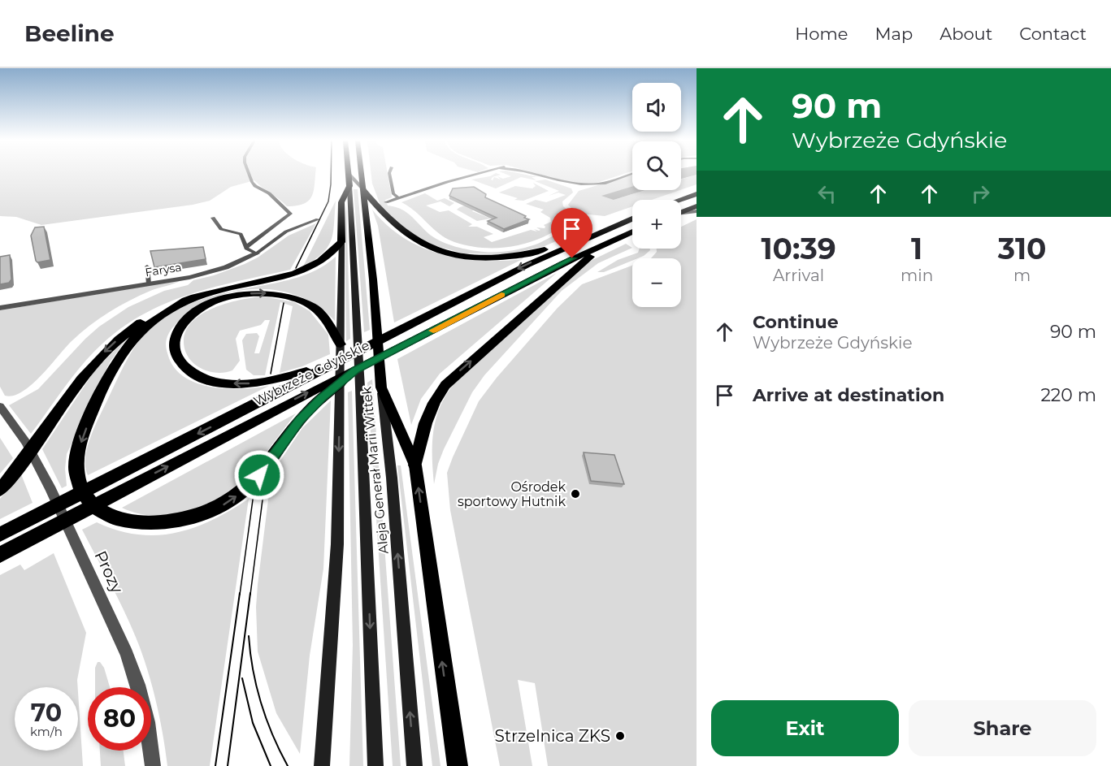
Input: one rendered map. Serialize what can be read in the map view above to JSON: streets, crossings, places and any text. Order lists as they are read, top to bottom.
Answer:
{
  "streets": {
    "highway": ["Wybrzeże Gdyńskie"],
    "main road": ["Aleja Generał Marii Wittek"],
    "street": ["Farysa", "Prozy"]
  },
  "places": ["Ośrodek sportowy Hutnik", "Strzelnica ZKS"],
  "page": {
    "header": "Beeline",
    "nav": [
      "Home",
      "Map",
      "About",
      "Contact"
    ],
    "turn": ["90 m", "Wybrzeże Gdyńskie"],
    "map_buttons": ["+", "−"],
    "eta": [
      "10:39",
      "Arrival",
      "1",
      "min",
      "310",
      "m"
    ],
    "list": [
      {
        "name": "Continue",
        "note": "Wybrzeże Gdyńskie",
        "value": "90 m"
      },
      {
        "name": "Arrive at destination",
        "value": "220 m"
      }
    ],
    "speed": "70 km/h",
    "limit": "80",
    "buttons": ["Exit", "Share"]
  }
}
